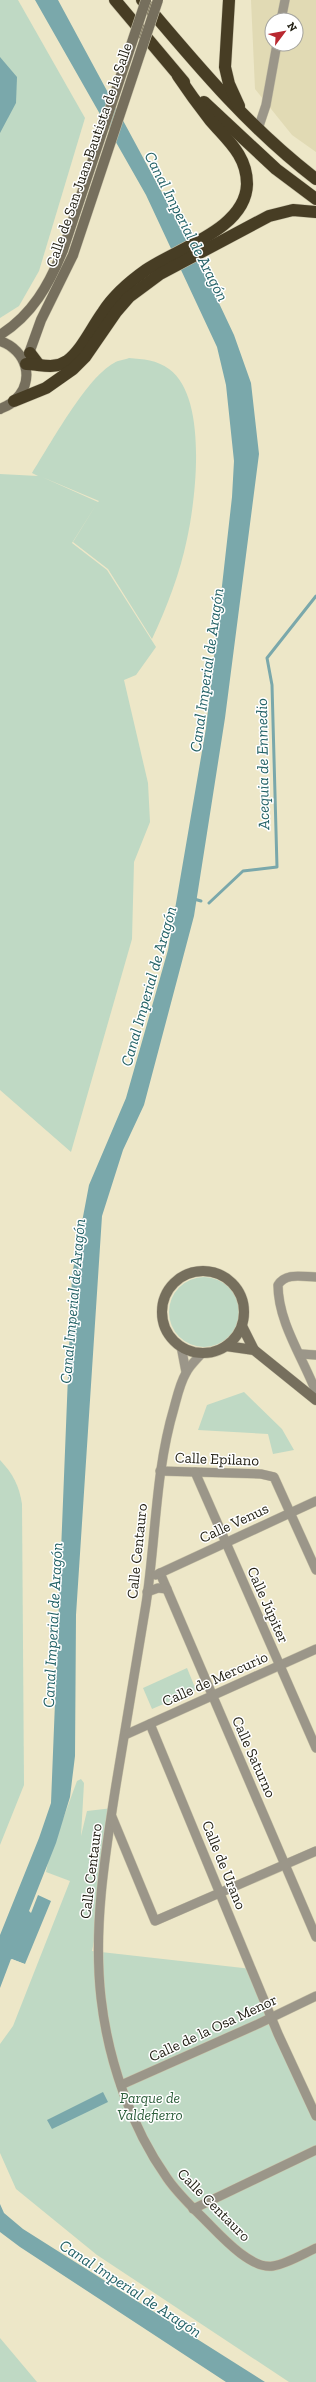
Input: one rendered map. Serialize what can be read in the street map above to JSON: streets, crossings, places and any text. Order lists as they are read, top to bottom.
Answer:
{
  "streets": {
    "main road": ["Calle de San Juan Bautista de la Salle"],
    "street": [
      "Calle Epilano",
      "Calle Venus",
      "Calle Centauro",
      "Calle Júpiter",
      "Calle de Mercurio",
      "Calle Saturno",
      "Calle de Urano",
      "Calle de la Osa Menor"
    ]
  },
  "crossings": [
    ["Calle Epilano", "Calle Venus"],
    ["Calle Epilano", "Calle Centauro"],
    ["Calle Epilano", "Calle Júpiter"],
    ["Calle Venus", "Calle Centauro"],
    ["Calle Venus", "Calle Júpiter"],
    ["Calle Venus", "Calle Saturno"],
    ["Calle Centauro", "Calle de Mercurio"],
    ["Calle Centauro", "Calle de la Osa Menor"],
    ["Calle Júpiter", "Calle de Mercurio"],
    ["Calle de Mercurio", "Calle Saturno"],
    ["Calle de Mercurio", "Calle de Urano"],
    ["Calle de Urano", "Calle de la Osa Menor"]
  ],
  "water": ["Canal Imperial de Aragón", "Acequia de Enmedio"],
  "parks": ["Parque de Valdefierro"],
  "north": "top right"
}
